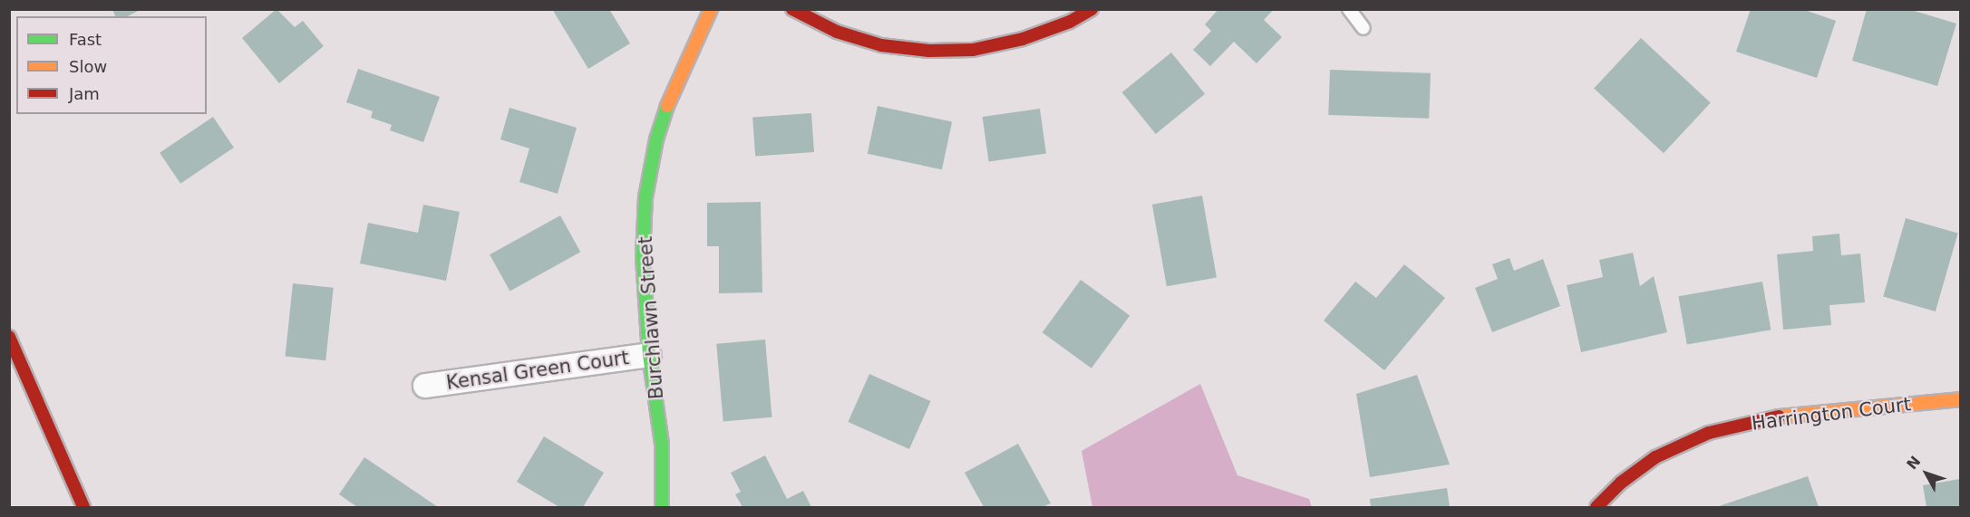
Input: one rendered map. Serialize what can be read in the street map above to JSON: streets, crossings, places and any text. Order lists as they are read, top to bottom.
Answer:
{
  "streets": {
    "main road": ["Burchlawn Street", "Harrington Court"],
    "street": ["Kensal Green Court"]
  },
  "crossings": [
    ["Burchlawn Street", "Kensal Green Court"]
  ],
  "legend": ["Fast", "Slow", "Jam"],
  "north": "top left"
}
